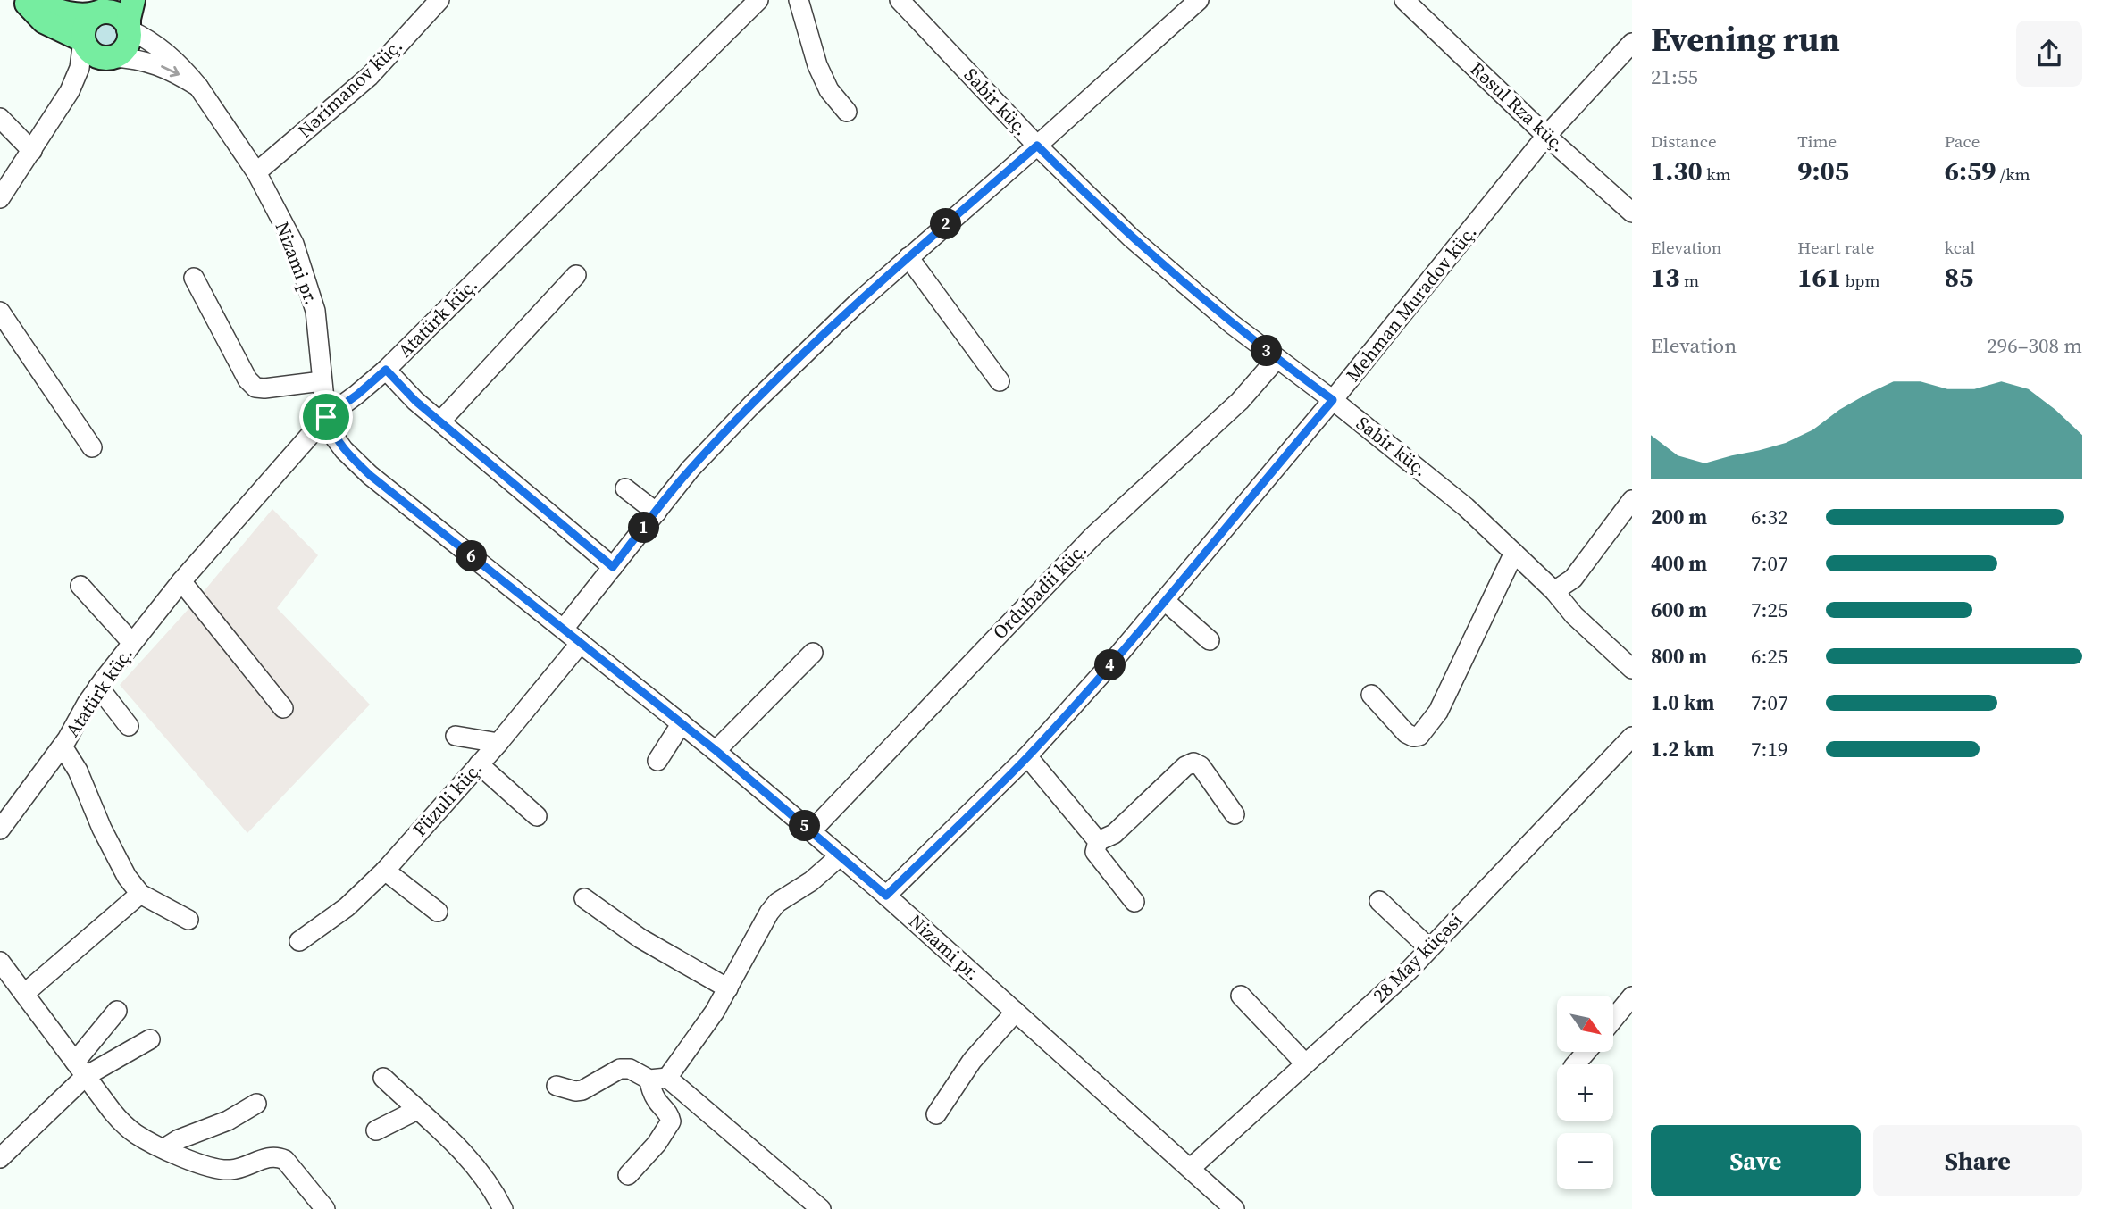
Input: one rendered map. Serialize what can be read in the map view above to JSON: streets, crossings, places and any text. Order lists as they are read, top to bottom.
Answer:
{
  "streets": {
    "street": [
      "Nərimanov küç.",
      "Sabir küç.",
      "Rəsul Rza küç.",
      "Nizami pr.",
      "Mehman Muradov küç.",
      "Atatürk küç.",
      "Ordubadii küç.",
      "Füzuli küç.",
      "28 May küçəsi"
    ]
  },
  "crossings": [
    ["Nərimanov küç.", "Nizami pr."],
    ["Sabir küç.", "Mehman Muradov küç."],
    ["Sabir küç.", "Ordubadii küç."],
    ["Rəsul Rza küç.", "Mehman Muradov küç."],
    ["Nizami pr.", "Mehman Muradov küç."],
    ["Nizami pr.", "Atatürk küç."],
    ["Nizami pr.", "Ordubadii küç."],
    ["Nizami pr.", "Füzuli küç."],
    ["Nizami pr.", "28 May küçəsi"]
  ],
  "north": "bottom right",
  "page": {
    "heading": ["Evening run", "21:55"],
    "stats": [
      ["Distance", "1.30 km"],
      ["Time", "9:05"],
      ["Pace", "6:59 /km"],
      ["Elevation", "13 m"],
      ["Heart rate", "161 bpm"],
      ["kcal", "85"]
    ],
    "pins": [
      "2",
      "3",
      "1",
      "6",
      "4",
      "5"
    ],
    "chart": ["Elevation", "296–308 m"],
    "list": [
      {
        "name": "200 m",
        "note": "6:32"
      },
      {
        "name": "400 m",
        "note": "7:07"
      },
      {
        "name": "600 m",
        "note": "7:25"
      },
      {
        "name": "800 m",
        "note": "6:25"
      },
      {
        "name": "1.0 km",
        "note": "7:07"
      },
      {
        "name": "1.2 km",
        "note": "7:19"
      }
    ],
    "map_buttons": ["+", "−"],
    "buttons": ["Save", "Share"]
  }
}
